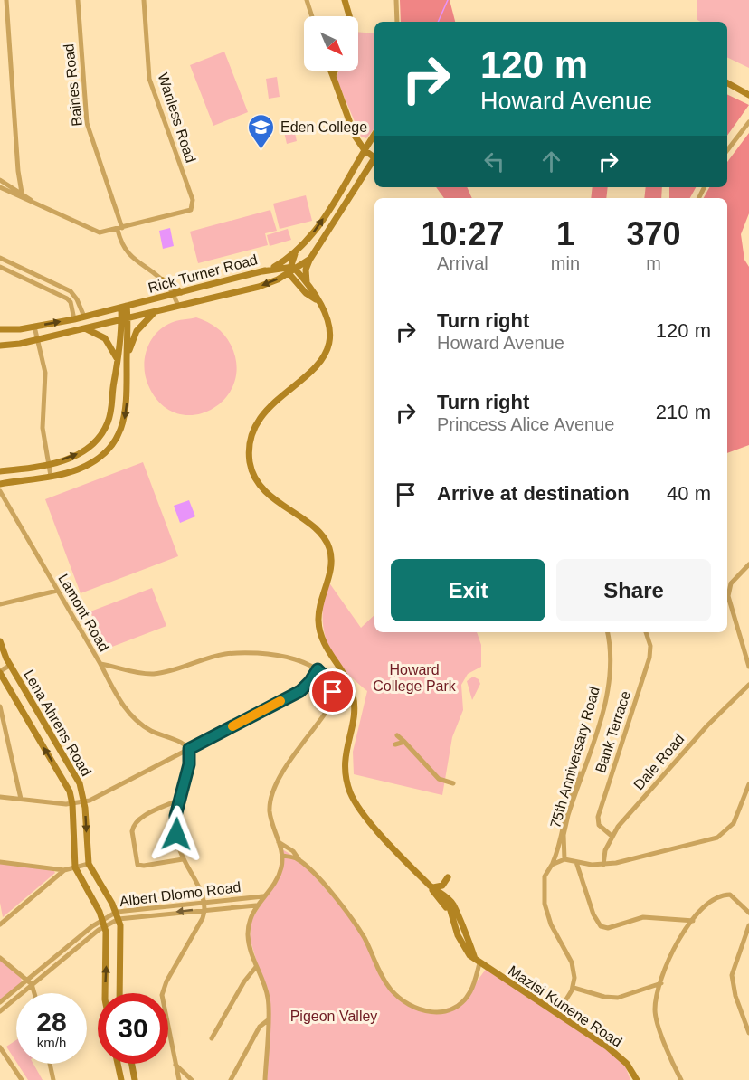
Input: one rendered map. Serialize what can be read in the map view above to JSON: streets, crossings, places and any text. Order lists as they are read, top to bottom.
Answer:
{
  "streets": {
    "main road": ["Rick Turner Road", "Lena Ahrens Road", "Mazisi Kunene Road"],
    "street": [
      "Baines Road",
      "Wanless Road",
      "Lamont Road",
      "Bank Terrace",
      "75th Anniversary Road",
      "Dale Road",
      "Albert Dlomo Road"
    ]
  },
  "crossings": [
    ["Baines Road", "Wanless Road"],
    ["Baines Road", "Rick Turner Road"],
    ["Lena Ahrens Road", "Albert Dlomo Road"],
    ["Bank Terrace", "Dale Road"]
  ],
  "parks": ["Howard College Park", "Pigeon Valley"],
  "places": {
    "school or university": ["Eden College"]
  },
  "north": "bottom right",
  "page": {
    "turn": ["120 m", "Howard Avenue"],
    "eta": [
      "10:27",
      "Arrival",
      "1",
      "min",
      "370",
      "m"
    ],
    "list": [
      {
        "name": "Turn right",
        "note": "Howard Avenue",
        "value": "120 m"
      },
      {
        "name": "Turn right",
        "note": "Princess Alice Avenue",
        "value": "210 m"
      },
      {
        "name": "Arrive at destination",
        "value": "40 m"
      }
    ],
    "buttons": ["Exit", "Share"],
    "speed": "28 km/h",
    "limit": "30"
  }
}
